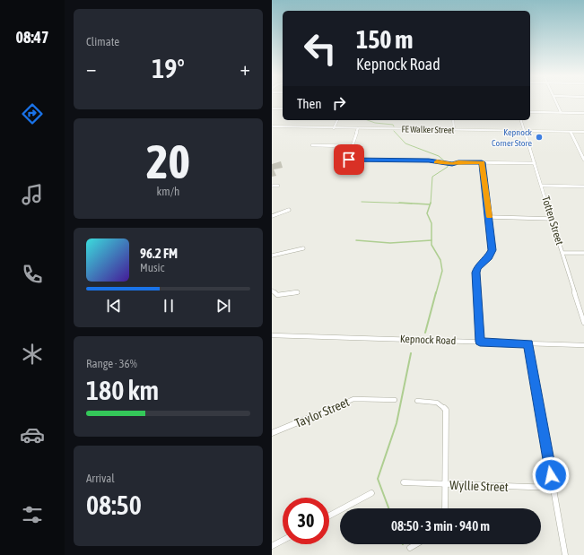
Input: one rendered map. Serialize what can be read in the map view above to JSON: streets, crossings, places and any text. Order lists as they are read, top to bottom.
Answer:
{
  "streets": {
    "main road": ["FE Walker Street"],
    "street": [
      "Totten Street",
      "Kepnock Road",
      "Taylor Street",
      "Wyllie Street"
    ]
  },
  "crossings": [
    ["FE Walker Street", "Totten Street"]
  ],
  "places": ["Kepnock Corner Store"],
  "page": {
    "tabs": "08:47",
    "tile": [
      "Climate",
      ["20", "km/h"],
      ["Range · 36%", "180 km"],
      ["Arrival", "08:50"]
    ],
    "turn": ["150 m", "Kepnock Road"],
    "heat": ["−", "19°", "+"],
    "then": "Then",
    "song": ["96.2 FM", "Music"],
    "limit": "30",
    "trip": "08:50 · 3 min · 940 m"
  }
}
